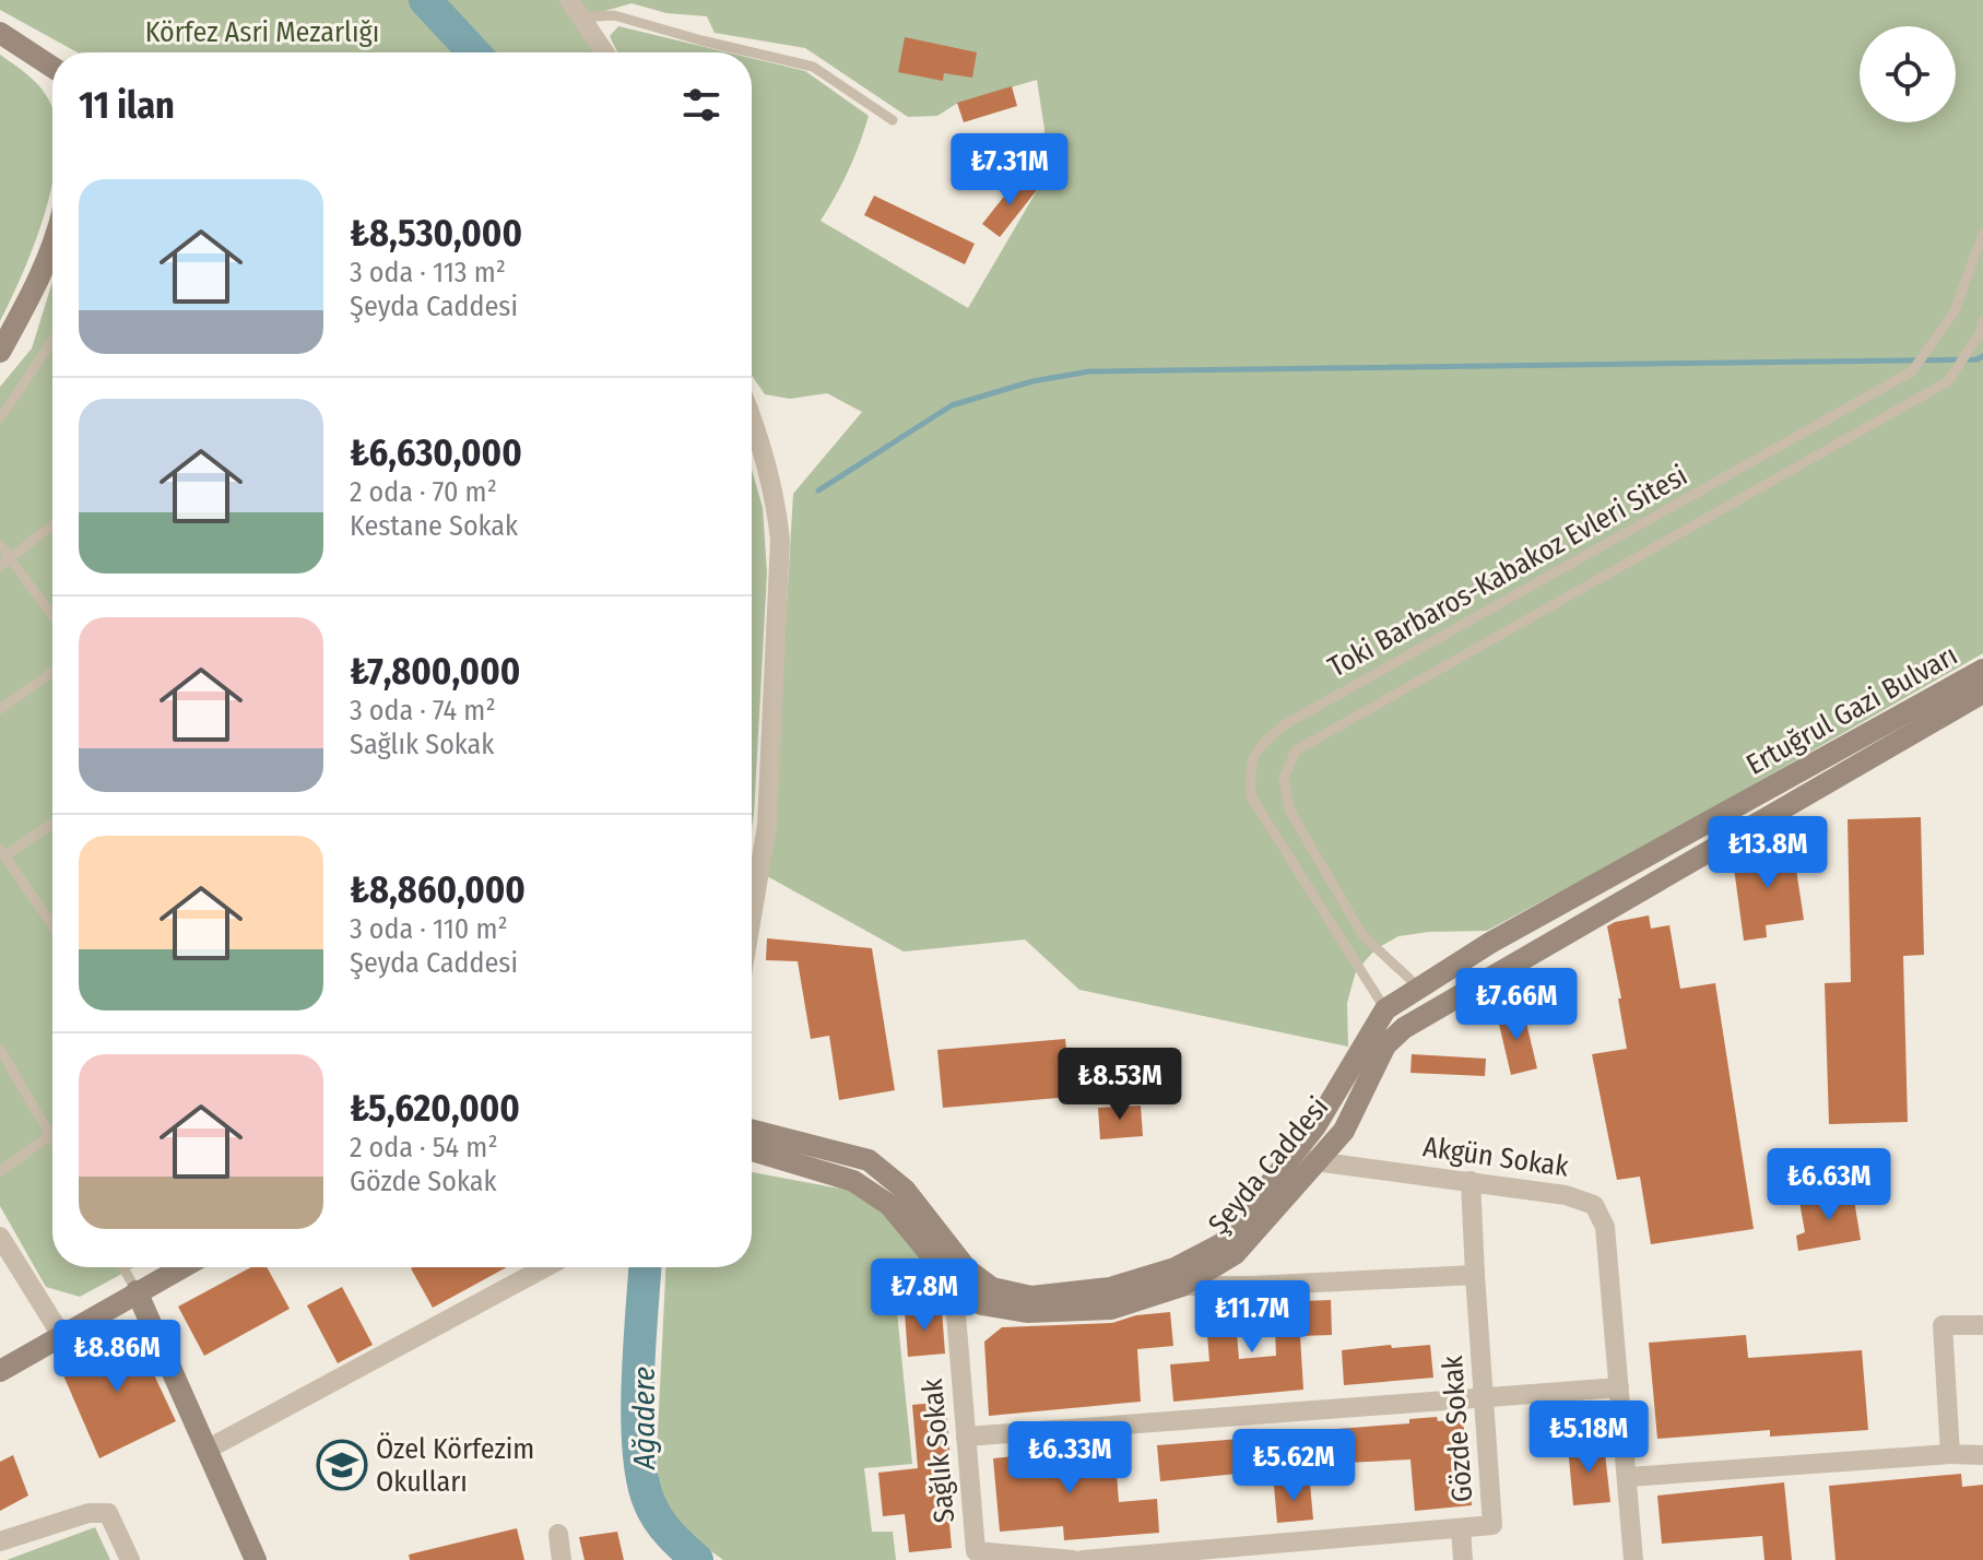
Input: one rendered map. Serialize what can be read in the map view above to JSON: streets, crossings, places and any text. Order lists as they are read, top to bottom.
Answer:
{
  "streets": {
    "main road": ["Ertuğrul Gazi Bulvarı", "Şeyda Caddesi"],
    "street": ["Akgün Sokak", "Gözde Sokak", "Sağlık Sokak"],
    "lane": ["Toki Barbaros-Kabakoz Evleri Sitesi"]
  },
  "crossings": [
    ["Toki Barbaros-Kabakoz Evleri Sitesi", "Ertuğrul Gazi Bulvarı"],
    ["Toki Barbaros-Kabakoz Evleri Sitesi", "Şeyda Caddesi"],
    ["Ertuğrul Gazi Bulvarı", "Şeyda Caddesi"],
    ["Akgün Sokak", "Şeyda Caddesi"],
    ["Akgün Sokak", "Gözde Sokak"],
    ["Şeyda Caddesi", "Sağlık Sokak"]
  ],
  "water": ["Ağadere"],
  "parks": ["Körfez Asri Mezarlığı"],
  "places": {
    "school or university": ["Özel Körfezim Okulları"]
  },
  "page": {
    "heading": "11 ilan",
    "price": [
      "₺7.31M",
      "₺13.8M",
      "₺7.66M",
      "₺8.53M",
      "₺6.63M",
      "₺7.8M",
      "₺11.7M",
      "₺8.86M",
      "₺5.18M",
      "₺6.33M",
      "₺5.62M"
    ],
    "list": [
      {
        "name": "₺8,530,000",
        "note": "3 oda · 113 m² · Şeyda Caddesi"
      },
      {
        "name": "₺6,630,000",
        "note": "2 oda · 70 m² · Kestane Sokak"
      },
      {
        "name": "₺7,800,000",
        "note": "3 oda · 74 m² · Sağlık Sokak"
      },
      {
        "name": "₺8,860,000",
        "note": "3 oda · 110 m² · Şeyda Caddesi"
      },
      {
        "name": "₺5,620,000",
        "note": "2 oda · 54 m² · Gözde Sokak"
      }
    ]
  }
}
